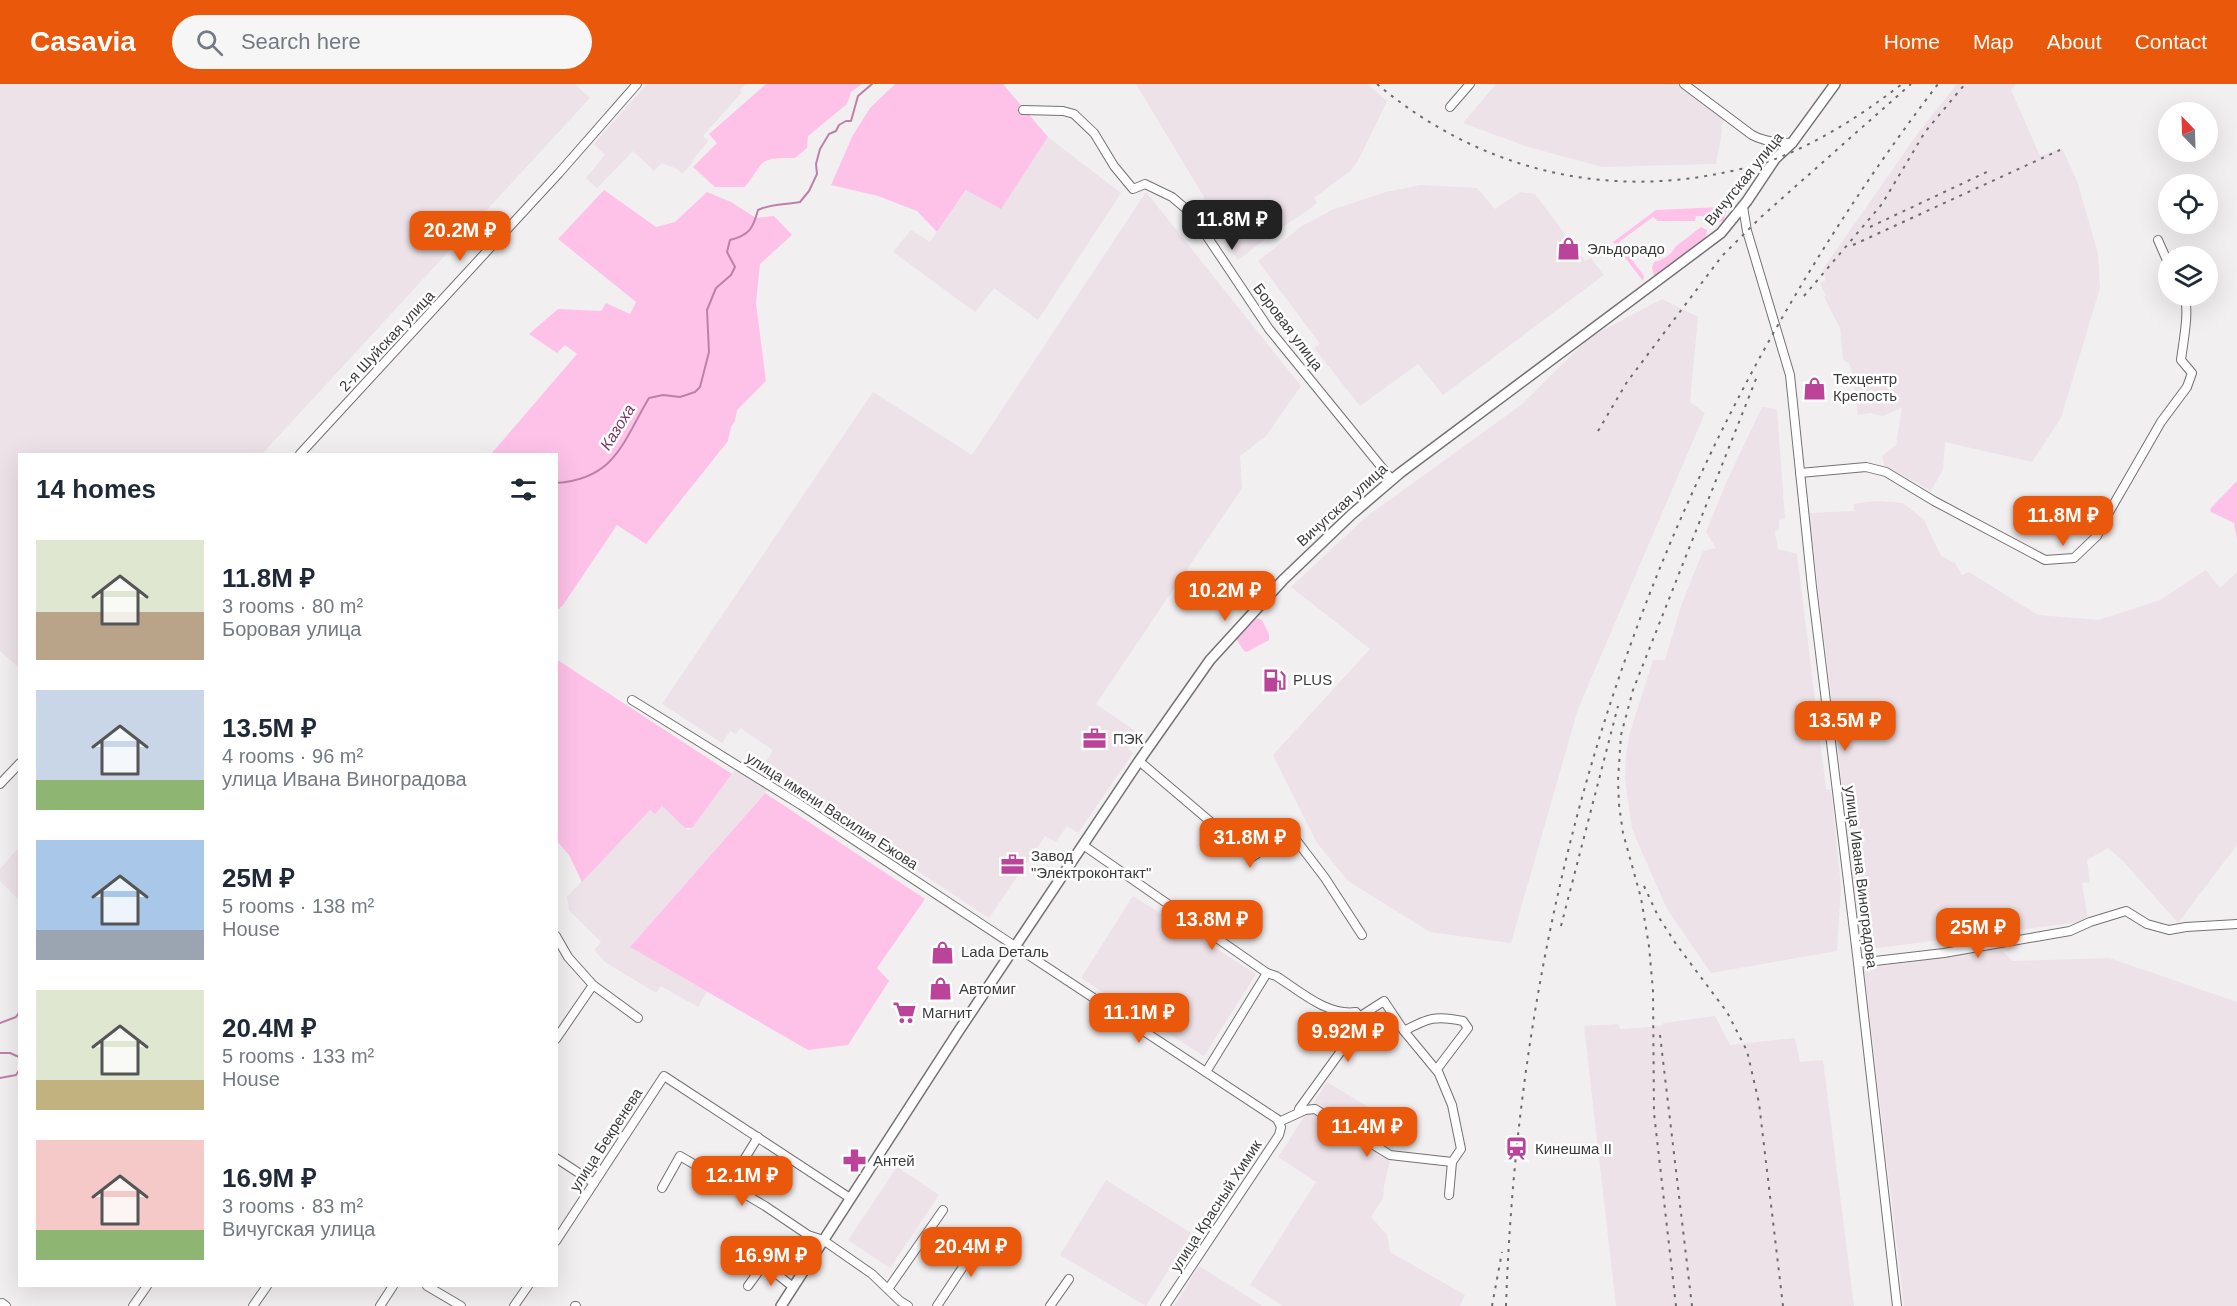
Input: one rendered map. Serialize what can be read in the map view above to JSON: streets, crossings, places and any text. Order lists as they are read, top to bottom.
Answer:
{
  "streets": {
    "main road": ["Вичугская улица"],
    "street": [
      "Боровая улица",
      "2-я Шуйская улица",
      "улица имени Василия Ежова",
      "улица Ивана Виноградова",
      "улица Бекренева",
      "улица Красный Химик"
    ]
  },
  "crossings": [
    ["Вичугская улица", "Боровая улица"],
    ["Вичугская улица", "улица имени Василия Ежова"],
    ["Вичугская улица", "улица Ивана Виноградова"],
    ["улица имени Василия Ежова", "улица Красный Химик"]
  ],
  "water": ["Казоха"],
  "places": {
    "shop": [
      "Эльдорадо",
      "Техцентр Крепость",
      "Lada Dеталь",
      "Автомиг"
    ],
    "fuel station": ["PLUS"],
    "office": ["ПЭК", "Завод \"Электроконтакт\""],
    "supermarket": ["Магнит"],
    "station": ["Кинешма II"],
    "pharmacy": ["Антей"]
  },
  "north": "top left",
  "page": {
    "header": "Casavia",
    "search": "Search here",
    "nav": [
      "Home",
      "Map",
      "About",
      "Contact"
    ],
    "price": [
      "11.8M ₽",
      "20.2M ₽",
      "11.8M ₽",
      "10.2M ₽",
      "13.5M ₽",
      "31.8M ₽",
      "13.8M ₽",
      "25M ₽",
      "11.1M ₽",
      "9.92M ₽",
      "11.4M ₽",
      "12.1M ₽",
      "20.4M ₽",
      "16.9M ₽"
    ],
    "heading": "14 homes",
    "list": [
      {
        "name": "11.8M ₽",
        "note": "3 rooms · 80 m² · Боровая улица"
      },
      {
        "name": "13.5M ₽",
        "note": "4 rooms · 96 m² · улица Ивана Виноградова"
      },
      {
        "name": "25M ₽",
        "note": "5 rooms · 138 m² · House"
      },
      {
        "name": "20.4M ₽",
        "note": "5 rooms · 133 m² · House"
      },
      {
        "name": "16.9M ₽",
        "note": "3 rooms · 83 m² · Вичугская улица"
      }
    ]
  }
}
